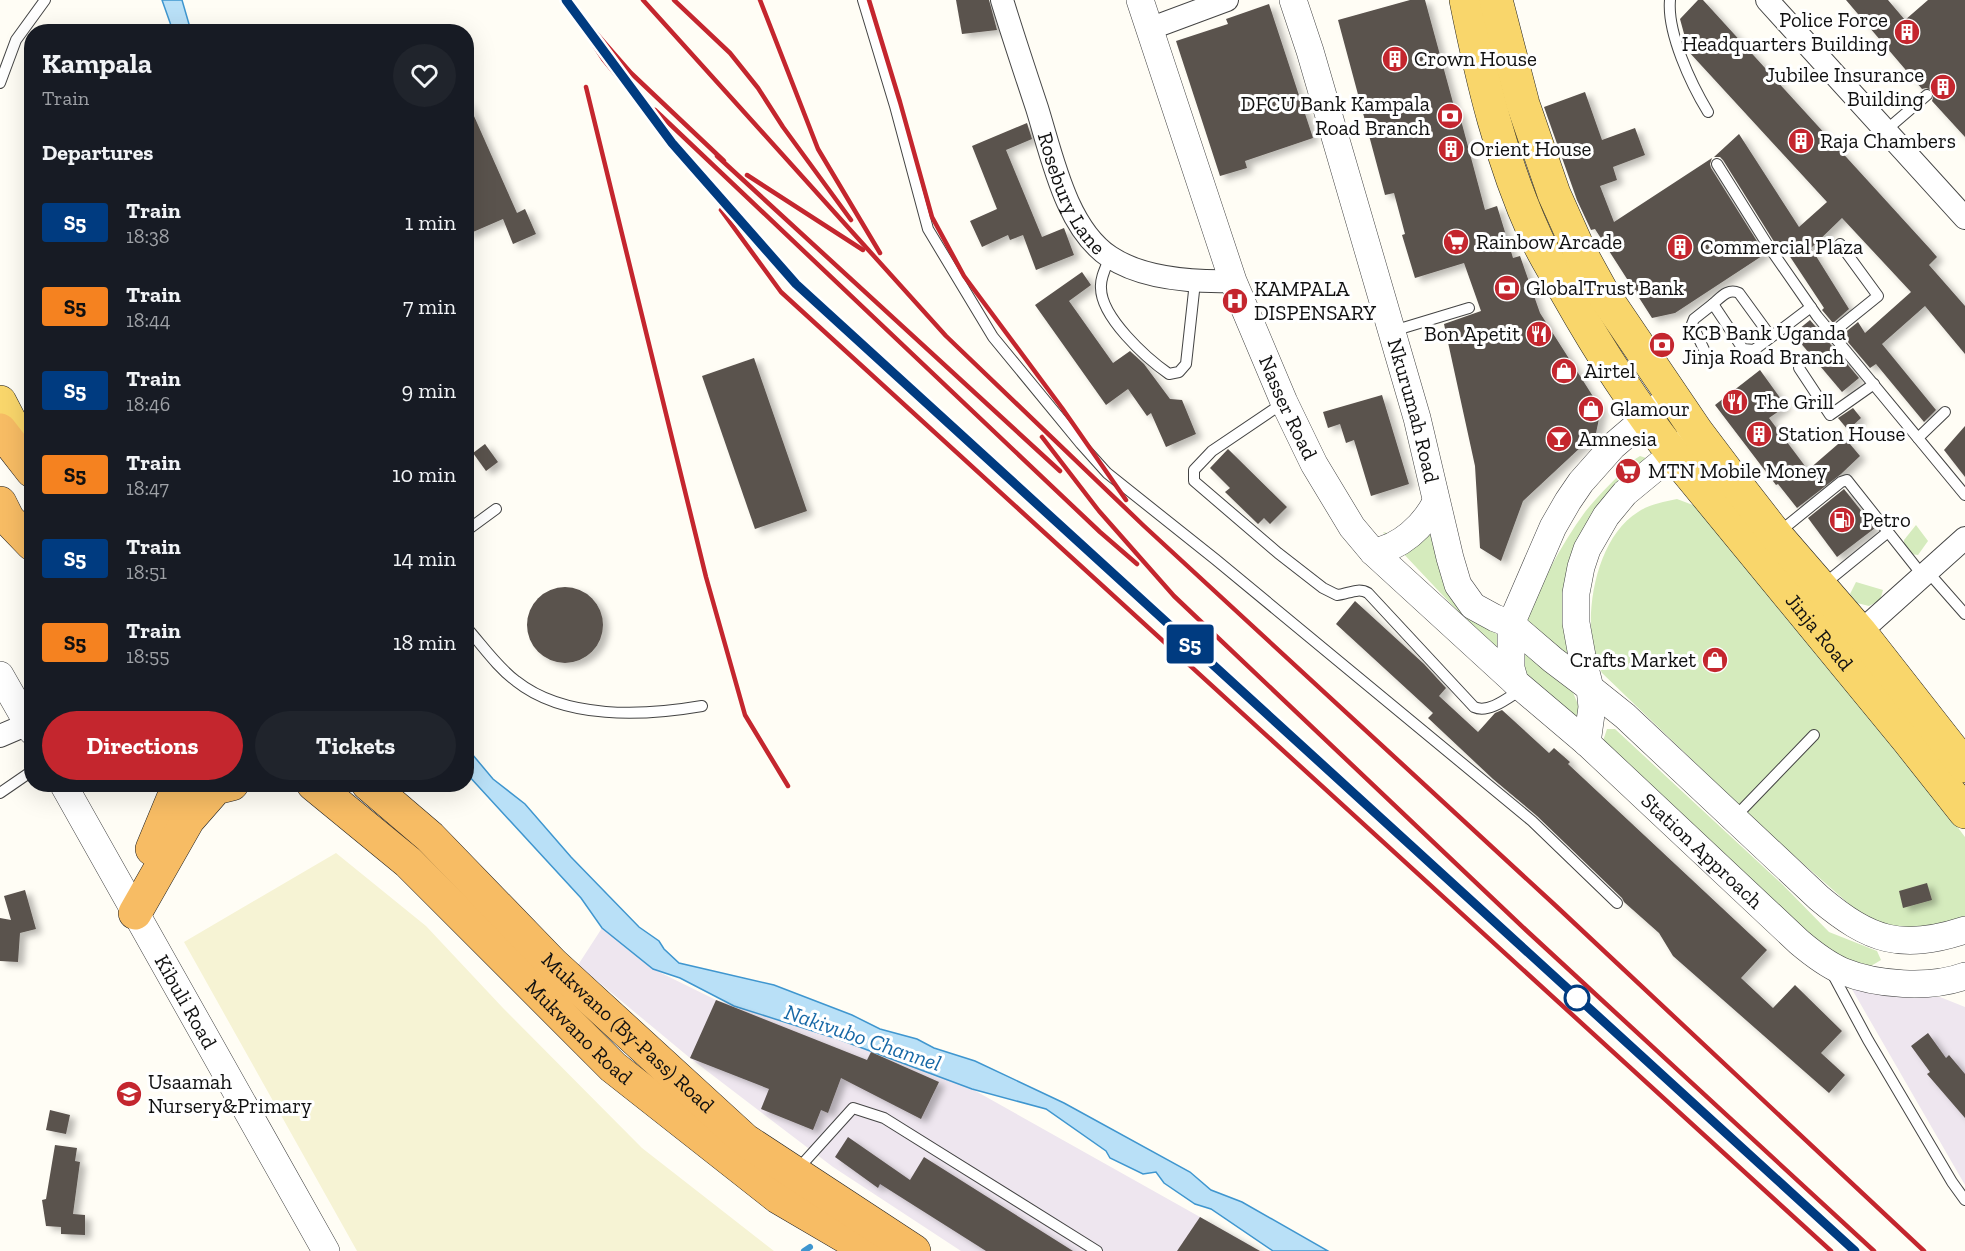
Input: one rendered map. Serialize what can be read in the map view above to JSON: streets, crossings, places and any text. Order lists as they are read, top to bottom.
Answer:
{
  "streets": {
    "highway": ["Mukwano Road", "Mukwano (By-Pass) Road"],
    "main road": ["Jinja Road"],
    "street": [
      "Rosebury Lane",
      "Nasser Road",
      "Nkurumah Road",
      "Station Approach",
      "Kibuli Road"
    ]
  },
  "crossings": [
    ["Rosebury Lane", "Nasser Road"],
    ["Nasser Road", "Station Approach"]
  ],
  "water": ["Nakivubo Channel"],
  "places": {
    "building": [
      "Police Force Headquarters Building",
      "Crown House",
      "Jubilee Insurance Building",
      "Raja Chambers",
      "Orient House",
      "Commercial Plaza",
      "Station House"
    ],
    "bank": ["DFCU Bank Kampala Road Branch", "GlobalTrust Bank", "KCB Bank Uganda Jinja Road Branch"],
    "supermarket": ["Rainbow Arcade", "MTN Mobile Money"],
    "hospital": ["KAMPALA DISPENSARY"],
    "restaurant": ["Bon Apetit", "The Grill"],
    "shop": ["Airtel", "Glamour", "Crafts Market"],
    "bar": ["Amnesia"],
    "fuel station": ["Petro"],
    "school or university": ["Usaamah Nursery&Primary"]
  },
  "page": {
    "on_map": "S5",
    "heading": [
      ["Kampala", "Train"],
      "Departures"
    ],
    "list": [
      {
        "mark": "S5",
        "name": "Train",
        "note": "18:38",
        "value": "1 min"
      },
      {
        "mark": "S5",
        "name": "Train",
        "note": "18:44",
        "value": "7 min"
      },
      {
        "mark": "S5",
        "name": "Train",
        "note": "18:46",
        "value": "9 min"
      },
      {
        "mark": "S5",
        "name": "Train",
        "note": "18:47",
        "value": "10 min"
      },
      {
        "mark": "S5",
        "name": "Train",
        "note": "18:51",
        "value": "14 min"
      },
      {
        "mark": "S5",
        "name": "Train",
        "note": "18:55",
        "value": "18 min"
      }
    ],
    "buttons": ["Directions", "Tickets"]
  }
}
